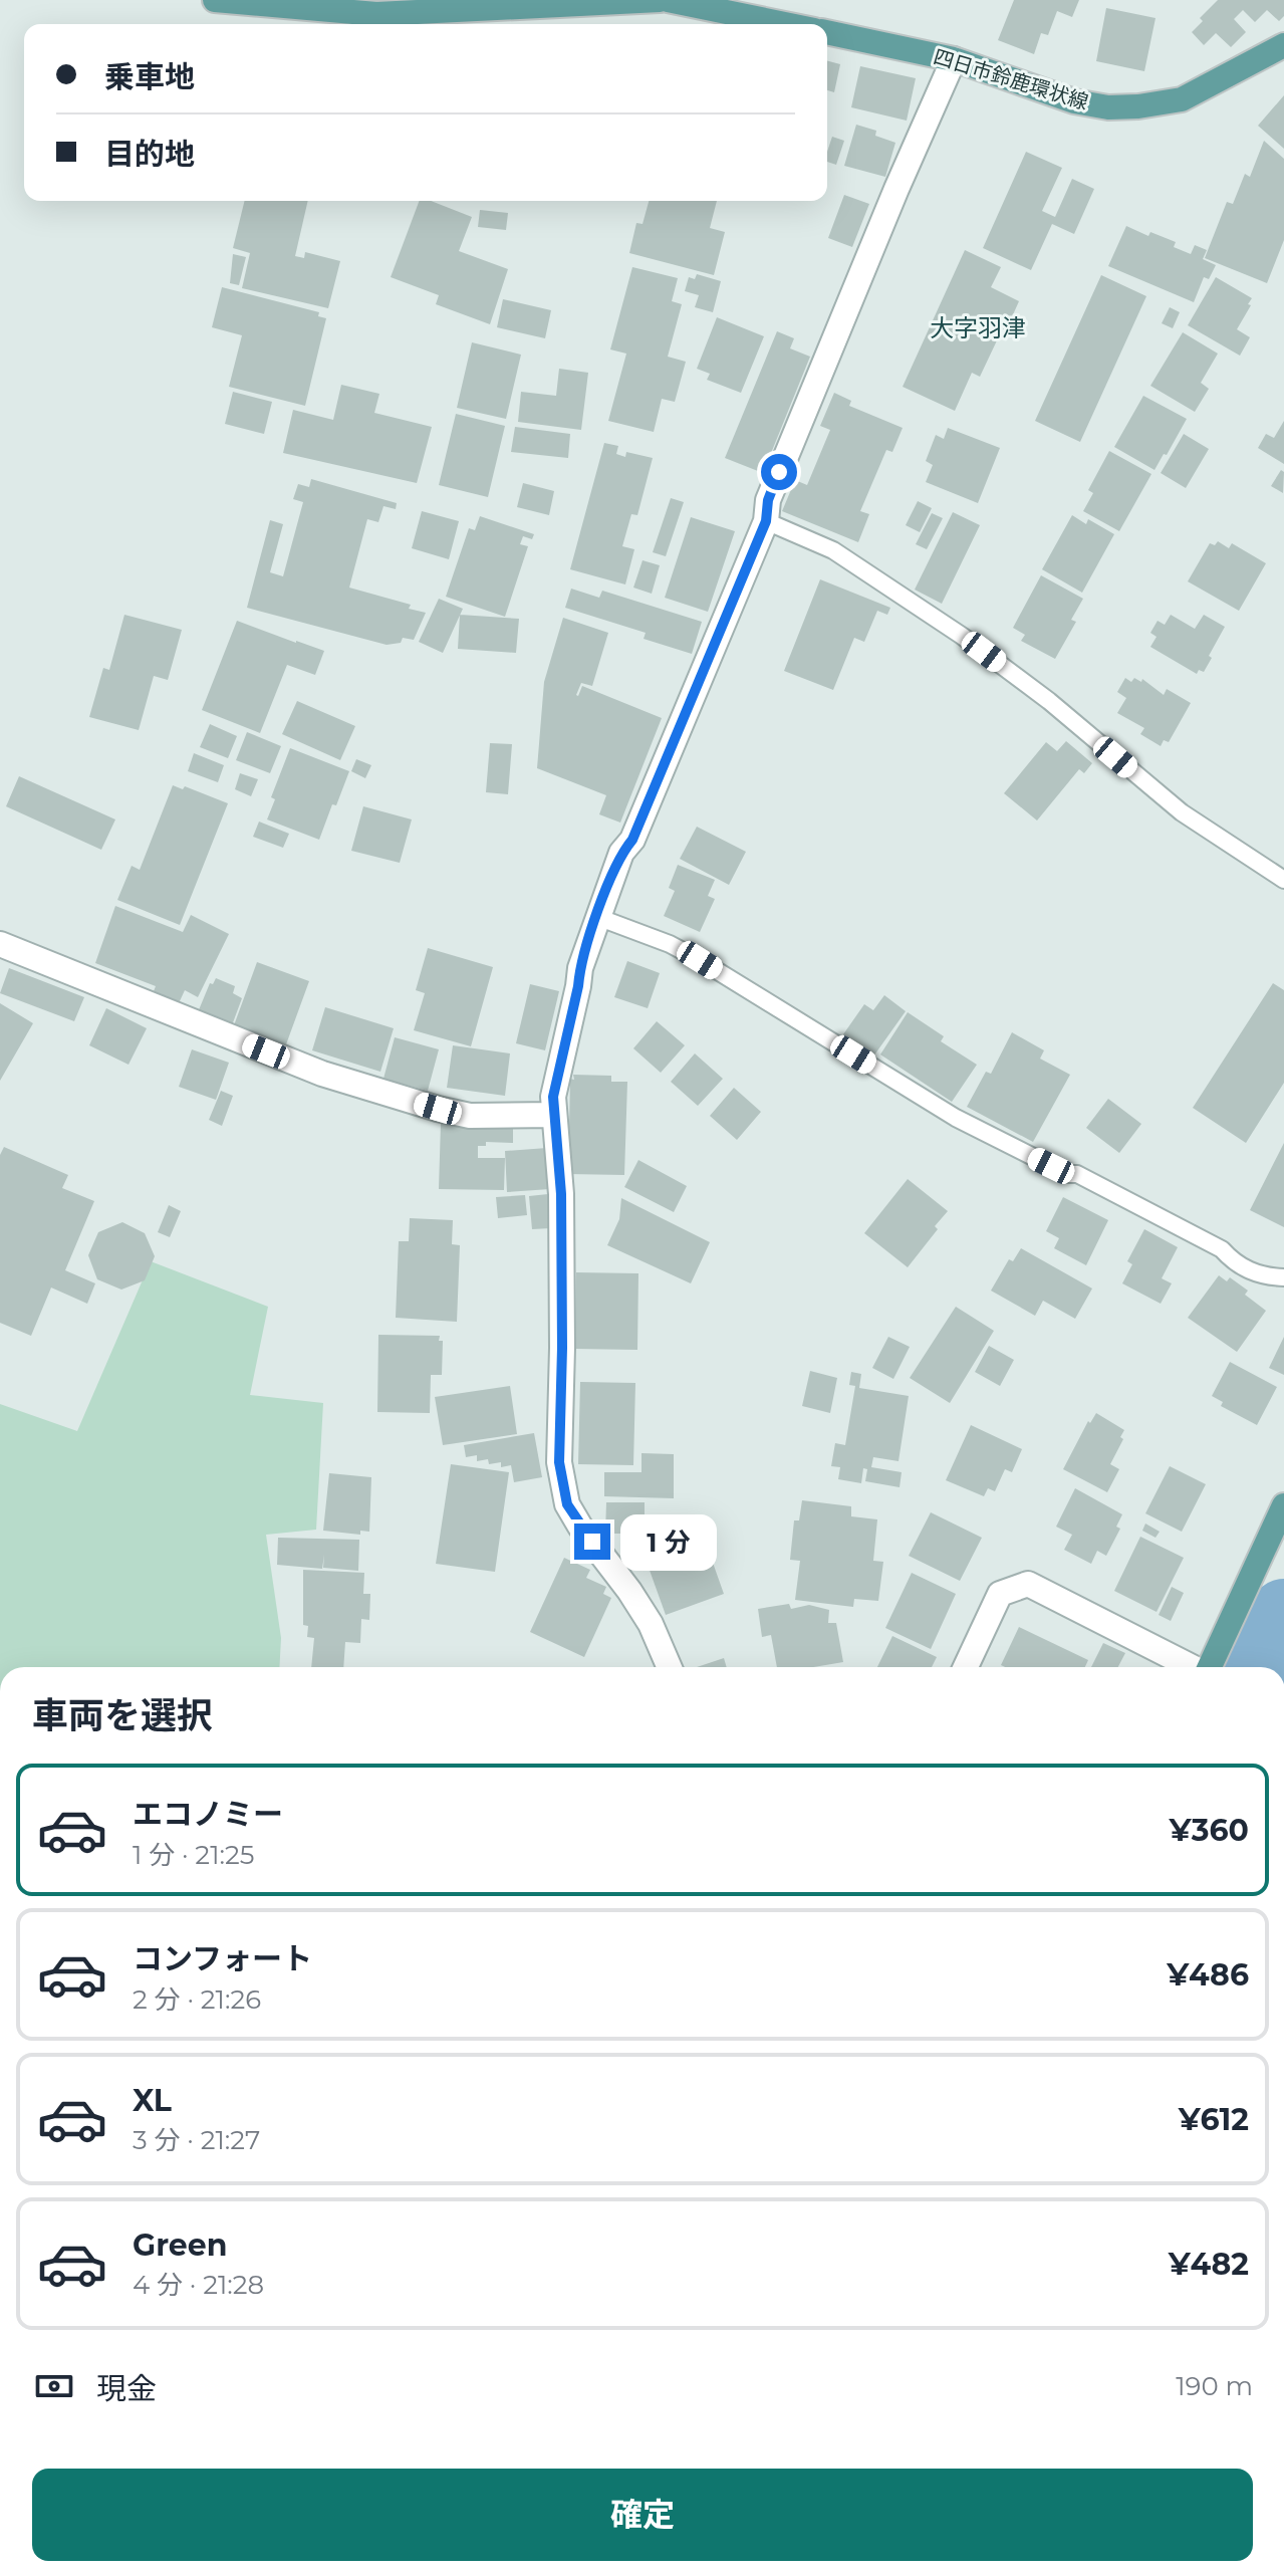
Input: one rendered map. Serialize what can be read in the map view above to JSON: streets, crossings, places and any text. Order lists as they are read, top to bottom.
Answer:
{
  "streets": {
    "main road": ["四日市鈴鹿環状線"]
  },
  "districts": ["大字羽津"],
  "page": {
    "banner": ["乗車地", "目的地"],
    "bubble": "1 分",
    "heading": "車両を選択",
    "list": [
      {
        "name": "エコノミー",
        "note": "1 分 · 21:25",
        "value": "¥360"
      },
      {
        "name": "コンフォート",
        "note": "2 分 · 21:26",
        "value": "¥486"
      },
      {
        "name": "XL",
        "note": "3 分 · 21:27",
        "value": "¥612"
      },
      {
        "name": "Green",
        "note": "4 分 · 21:28",
        "value": "¥482"
      }
    ],
    "pay": ["現金", "190 m"],
    "buttons": "確定"
  }
}
